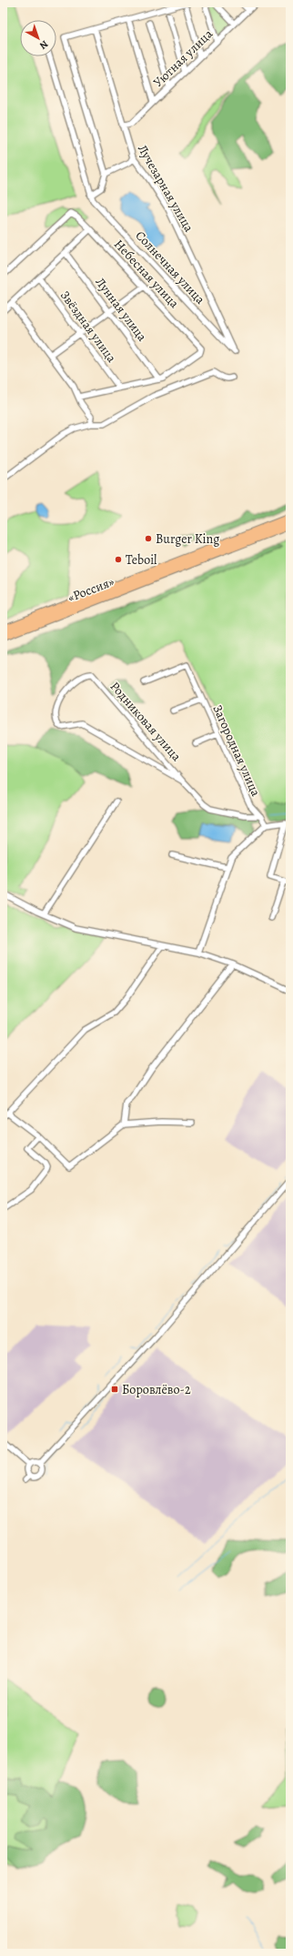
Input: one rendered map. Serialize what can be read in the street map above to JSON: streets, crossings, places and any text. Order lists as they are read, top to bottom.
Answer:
{
  "streets": {
    "highway": ["«Россия»"],
    "street": [
      "Уютная улица",
      "Лучезарная улица",
      "Солнечная улица",
      "Небесная улица",
      "Лунная улица",
      "Звёздная улица",
      "Родниковая улица",
      "Загородная улица"
    ]
  },
  "crossings": [
    ["Уютная улица", "Лучезарная улица"],
    ["Лучезарная улица", "Солнечная улица"],
    ["Небесная улица", "Лунная улица"],
    ["Родниковая улица", "Загородная улица"]
  ],
  "places": {
    "other": ["Burger King", "Teboil"],
    "transit": ["Боровлёво-2"]
  },
  "north": "bottom right"
}
